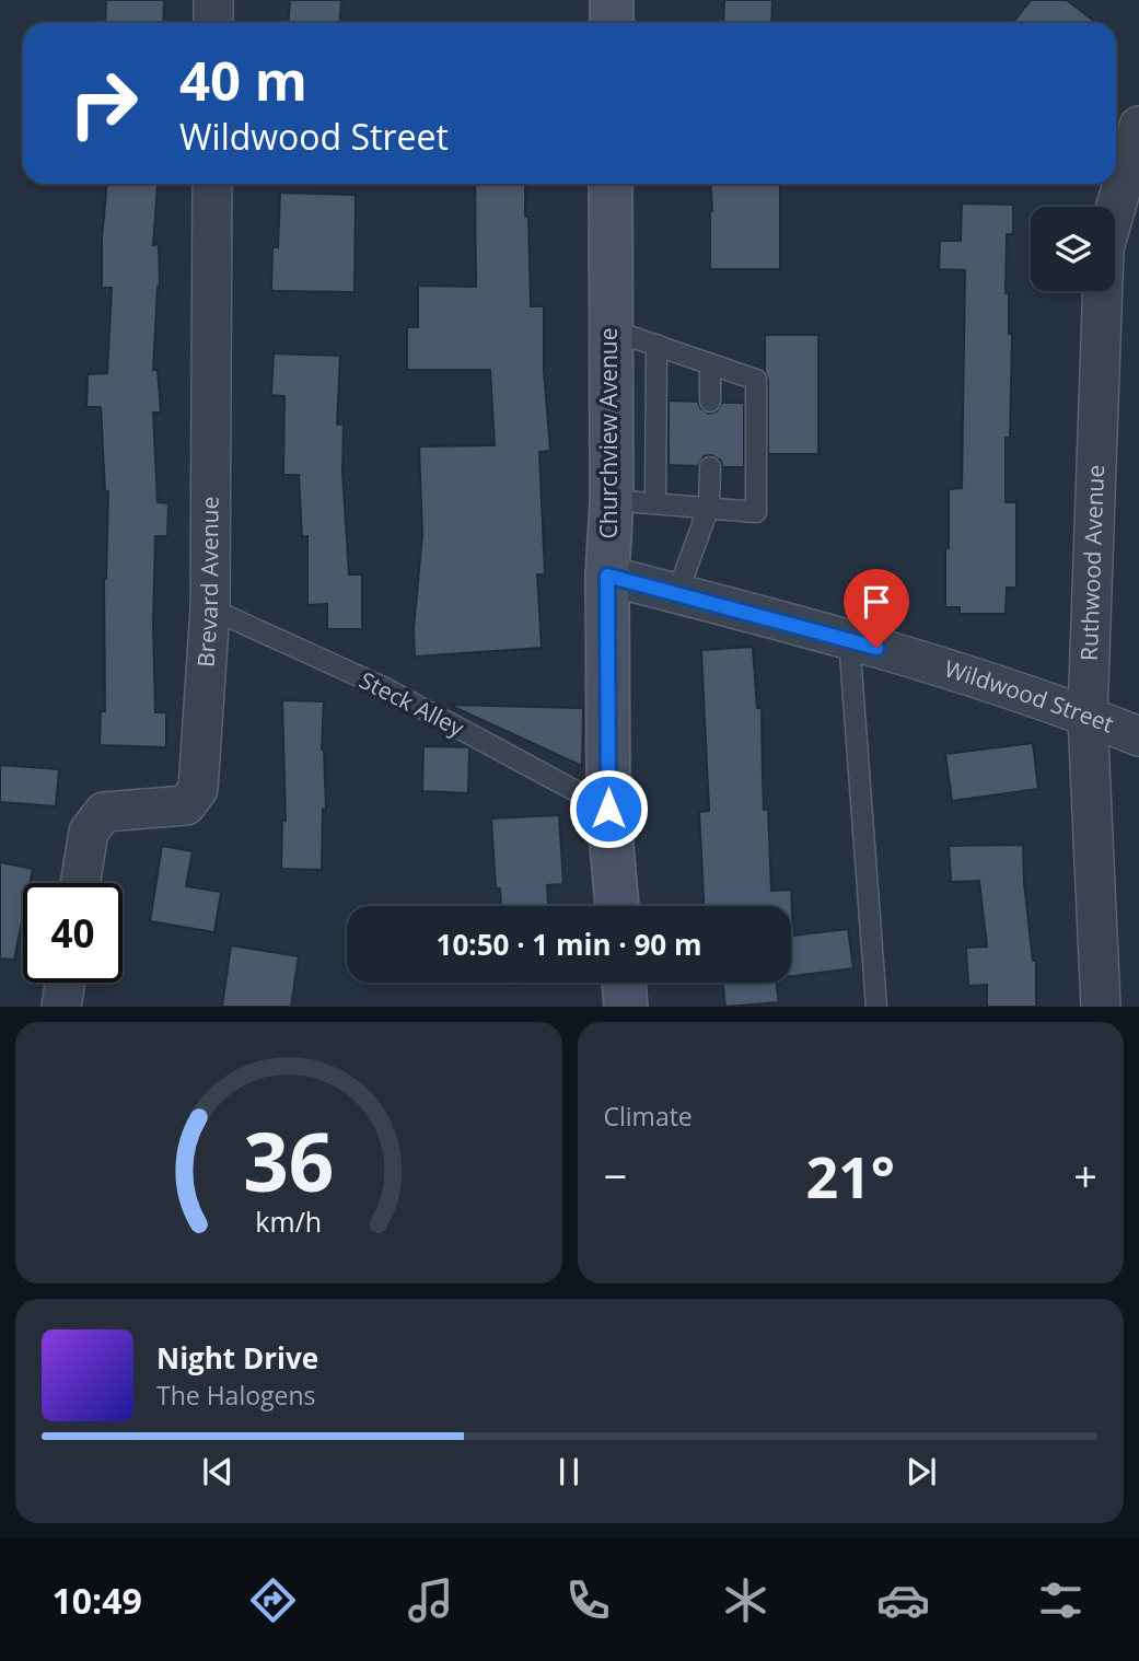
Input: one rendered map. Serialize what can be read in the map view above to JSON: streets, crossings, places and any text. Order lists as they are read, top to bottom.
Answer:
{
  "streets": {
    "street": [
      "Churchview Avenue",
      "Ruthwood Avenue",
      "Brevard Avenue",
      "Wildwood Street"
    ],
    "lane": ["Steck Alley"]
  },
  "crossings": [
    ["Churchview Avenue", "Wildwood Street"],
    ["Churchview Avenue", "Steck Alley"],
    ["Ruthwood Avenue", "Wildwood Street"],
    ["Brevard Avenue", "Steck Alley"]
  ],
  "page": {
    "turn": ["40 m", "Wildwood Street"],
    "limit": "40",
    "trip": "10:50 · 1 min · 90 m",
    "tile": "Climate",
    "heat": ["−", "21°", "+"],
    "song": ["Night Drive", "The Halogens"],
    "tabs": "10:49",
    "gauge": ["36", "km/h"]
  }
}
